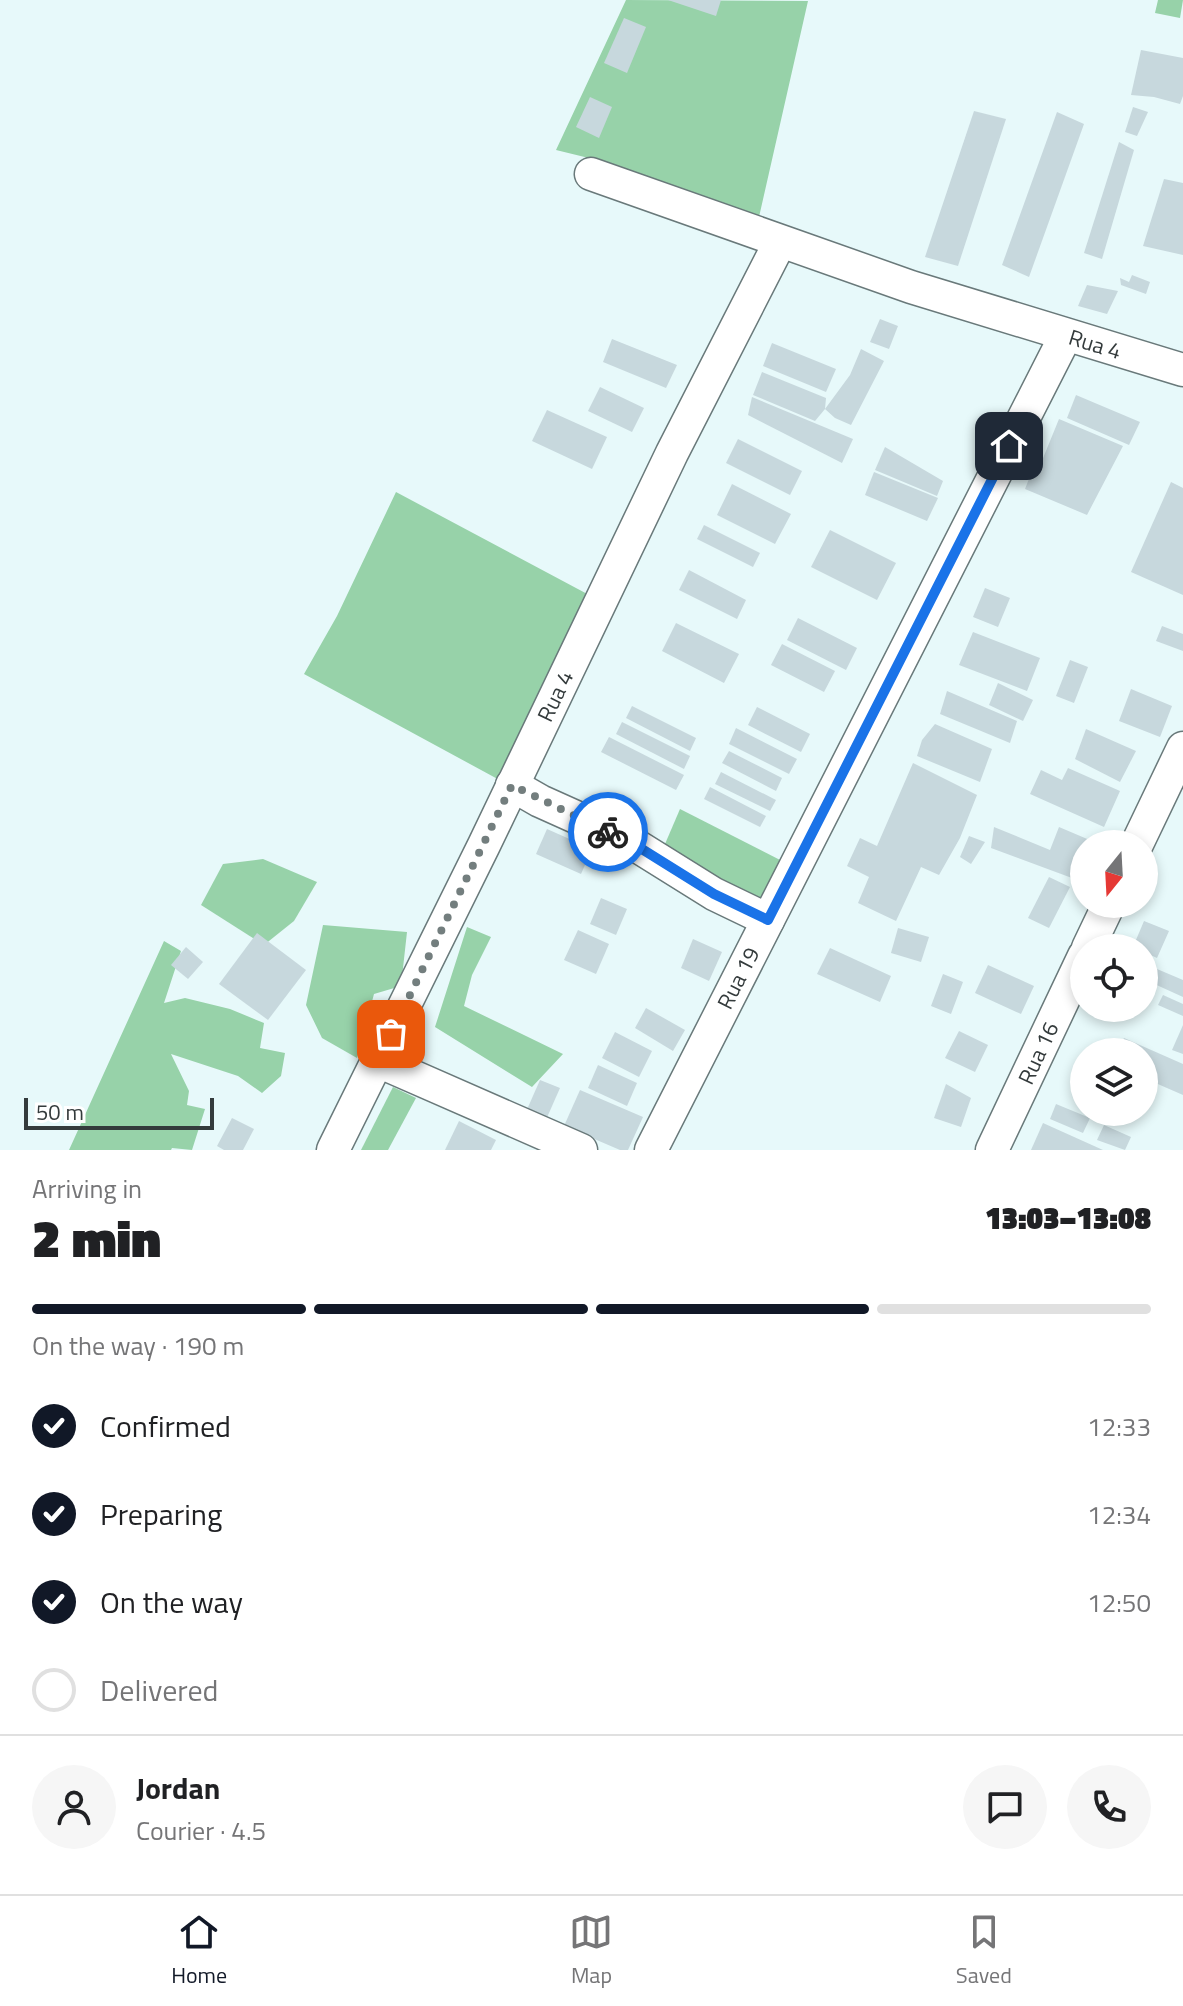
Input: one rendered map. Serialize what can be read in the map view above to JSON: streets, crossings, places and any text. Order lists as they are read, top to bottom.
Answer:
{
  "streets": {
    "street": ["Rua 4", "Rua 19", "Rua 16"]
  },
  "crossings": [
    ["Rua 4", "Rua 19"]
  ],
  "scale_bar": "50 m",
  "north": "bottom",
  "page": {
    "scale": "50 m",
    "heading": ["2 min", "Arriving in", "13:03–13:08"],
    "panel": ["Jordan", "Courier · 4.5"],
    "bar": "On the way · 190 m",
    "list": [
      ["Confirmed", "12:33"],
      ["Preparing", "12:34"],
      ["On the way", "12:50"],
      "Delivered"
    ],
    "tabs": ["Home", "Map", "Saved"]
  }
}
